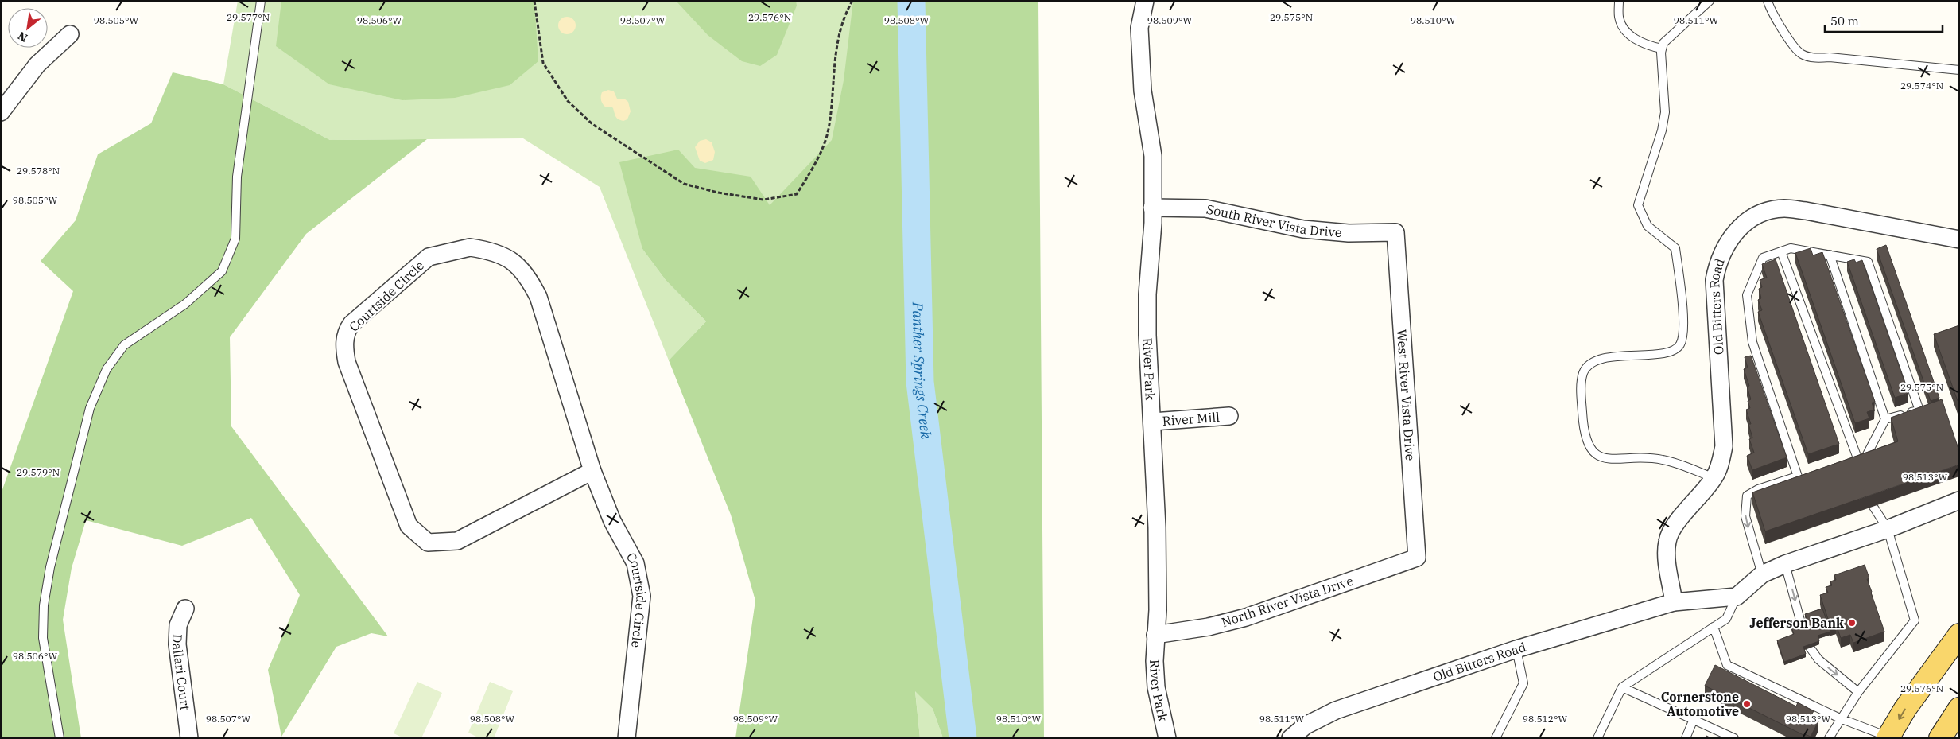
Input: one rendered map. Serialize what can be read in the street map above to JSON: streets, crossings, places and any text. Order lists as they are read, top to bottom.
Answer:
{
  "streets": {
    "street": [
      "South River Vista Drive",
      "Courtside Circle",
      "Old Bitters Road",
      "River Park",
      "West River Vista Drive",
      "River Mill",
      "North River Vista Drive",
      "Dallari Court"
    ]
  },
  "crossings": [
    ["South River Vista Drive", "River Park"],
    ["South River Vista Drive", "West River Vista Drive"],
    ["River Park", "River Mill"],
    ["River Park", "North River Vista Drive"],
    ["West River Vista Drive", "North River Vista Drive"]
  ],
  "water": ["Panther Springs Creek"],
  "places": ["Jefferson Bank", "Cornerstone Automotive"],
  "scale_bar": "50 m",
  "north": "bottom left",
  "coordinates": [
    "29.577°N",
    "29.576°N",
    "29.575°N",
    "98.505°W",
    "98.507°W",
    "98.508°W",
    "98.511°W",
    "98.506°W",
    "98.509°W",
    "98.510°W",
    "29.574°N",
    "29.578°N",
    "29.579°N",
    "98.513°W",
    "98.512°W"
  ]
}
